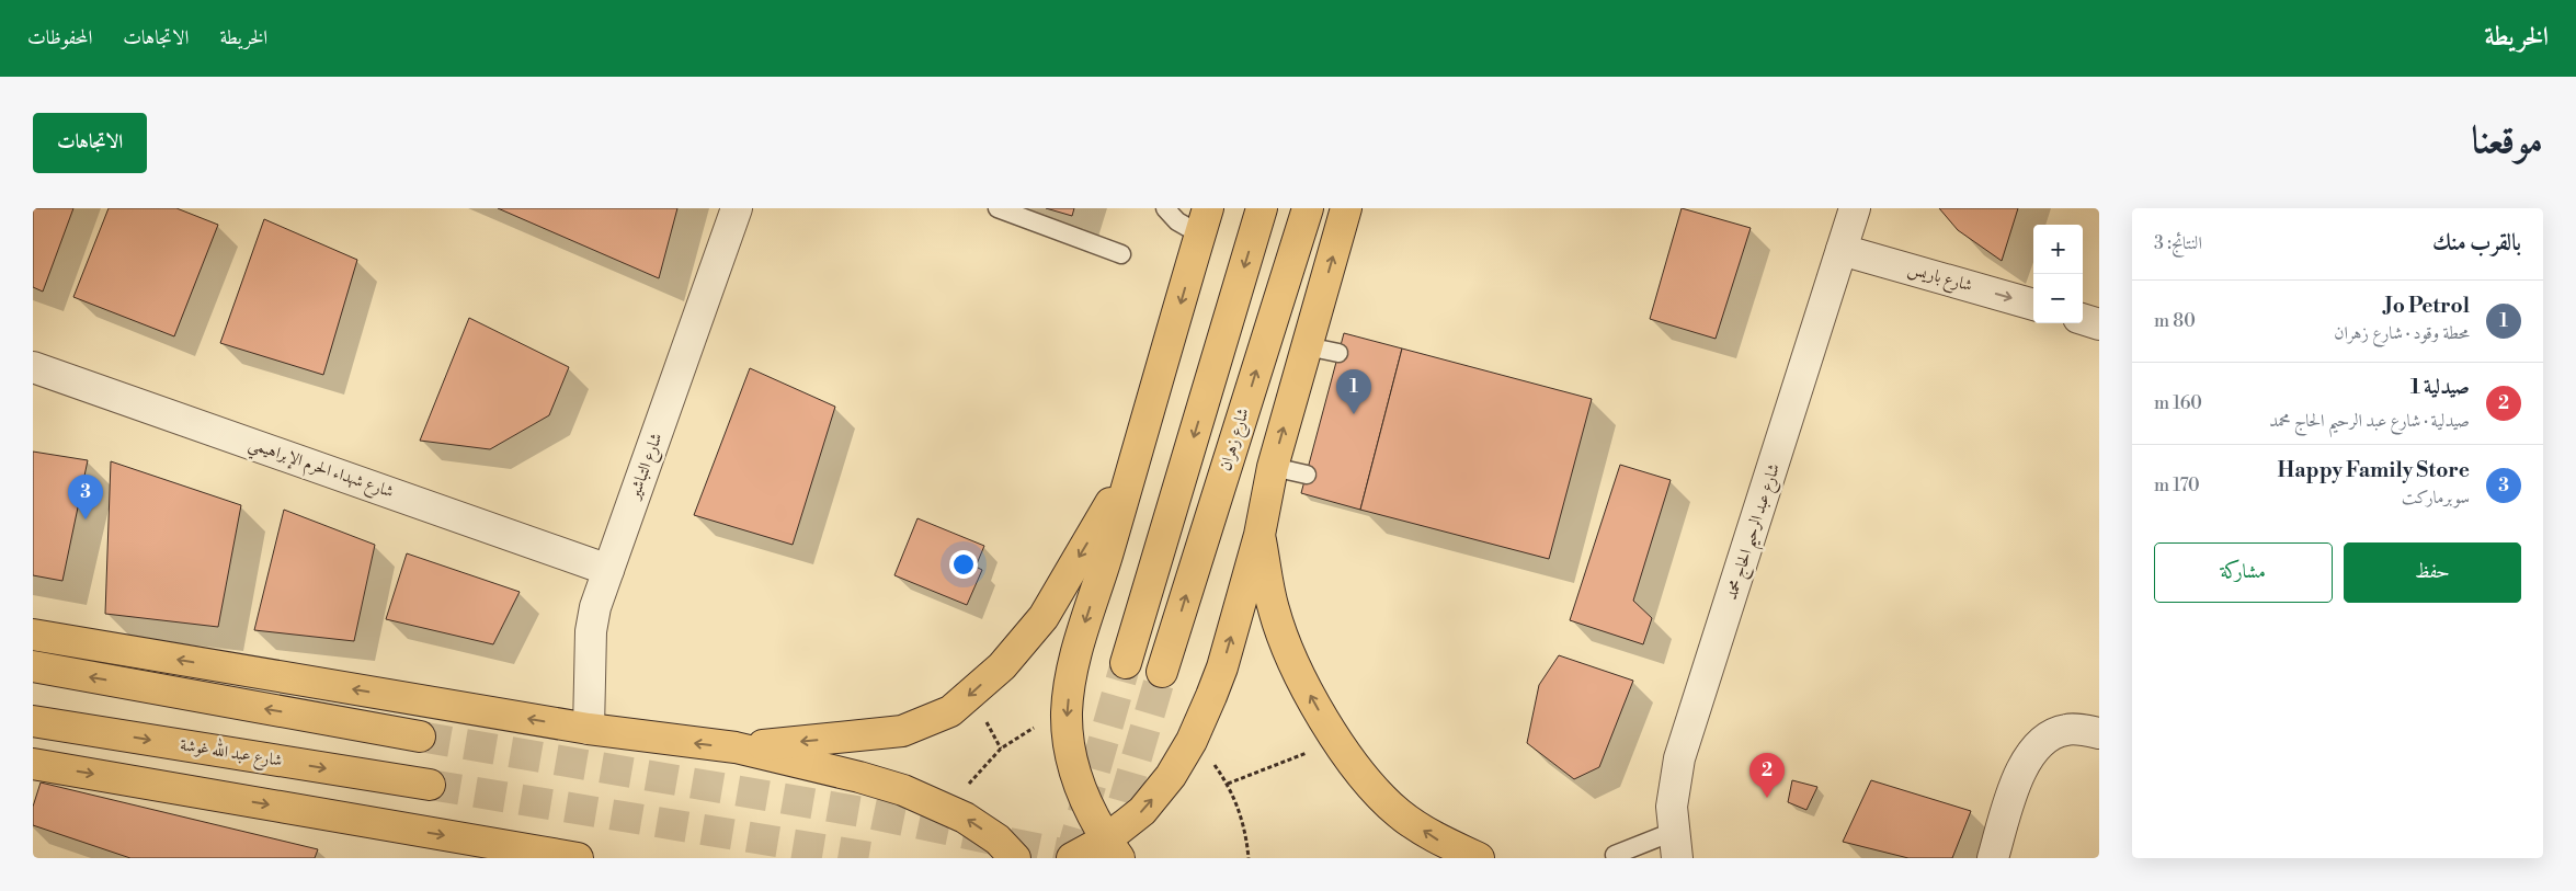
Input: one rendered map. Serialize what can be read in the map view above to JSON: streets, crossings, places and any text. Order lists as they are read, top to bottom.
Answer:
{
  "streets": {
    "main road": ["شارع زهران", "شارع عبد الله غوشة"],
    "street": [
      "شارع باريس",
      "شارع التباشير",
      "شارع شهداء الحرم الإبراهيمي",
      "شارع عبد الرحيم الحاج محمد"
    ]
  },
  "crossings": [
    ["شارع باريس", "شارع عبد الرحيم الحاج محمد"],
    ["شارع التباشير", "شارع شهداء الحرم الإبراهيمي"]
  ],
  "one_way": ["شارع باريس"],
  "page": {
    "header": "الخريطة",
    "nav": ["الخريطة", "الاتجاهات", "المحفوظات"],
    "title": "موقعنا",
    "buttons": [
      "الاتجاهات",
      ["حفظ", "مشاركة"]
    ],
    "heading": ["بالقرب منك", "النتائج: 3"],
    "map_buttons": ["+", "−"],
    "list": [
      {
        "mark": "1",
        "name": "Jo Petrol",
        "note": "محطة وقود · شارع زهران",
        "value": "80 m"
      },
      {
        "mark": "2",
        "name": "صيدلية 1",
        "note": "صيدلية · شارع عبد الرحيم الحاج محمد",
        "value": "160 m"
      },
      {
        "mark": "3",
        "name": "Happy Family Store",
        "note": "سوبرماركت",
        "value": "170 m"
      }
    ],
    "pins": ["1", "3", "2"]
  }
}
